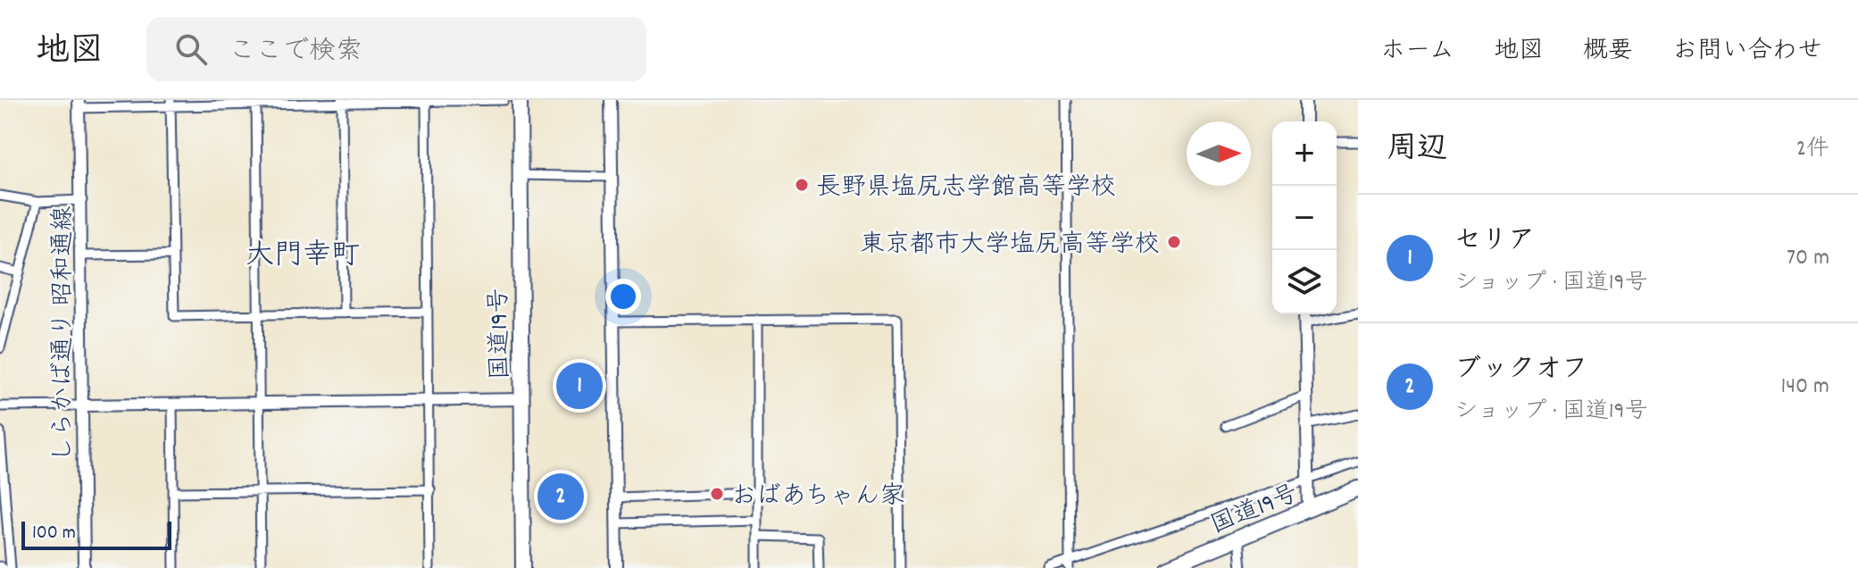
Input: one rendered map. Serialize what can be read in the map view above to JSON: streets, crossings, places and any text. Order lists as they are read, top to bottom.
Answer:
{
  "streets": {
    "highway": ["国道19号"],
    "street": ["しらかば通り 昭和通線"]
  },
  "districts": ["大門幸町"],
  "places": ["長野県塩尻志学館高等学校", "東京都市大学塩尻高等学校", "おばあちゃん家"],
  "scale_bar": "100 m",
  "north": "right",
  "page": {
    "header": "地図",
    "search": "ここで検索",
    "nav": [
      "ホーム",
      "地図",
      "概要",
      "お問い合わせ"
    ],
    "heading": ["周辺", "2件"],
    "map_buttons": ["+", "−"],
    "list": [
      {
        "mark": "1",
        "name": "セリア",
        "note": "ショップ · 国道19号",
        "value": "70 m"
      },
      {
        "mark": "2",
        "name": "ブックオフ",
        "note": "ショップ · 国道19号",
        "value": "140 m"
      }
    ],
    "pins": ["1", "2"],
    "scale": "100 m"
  }
}
